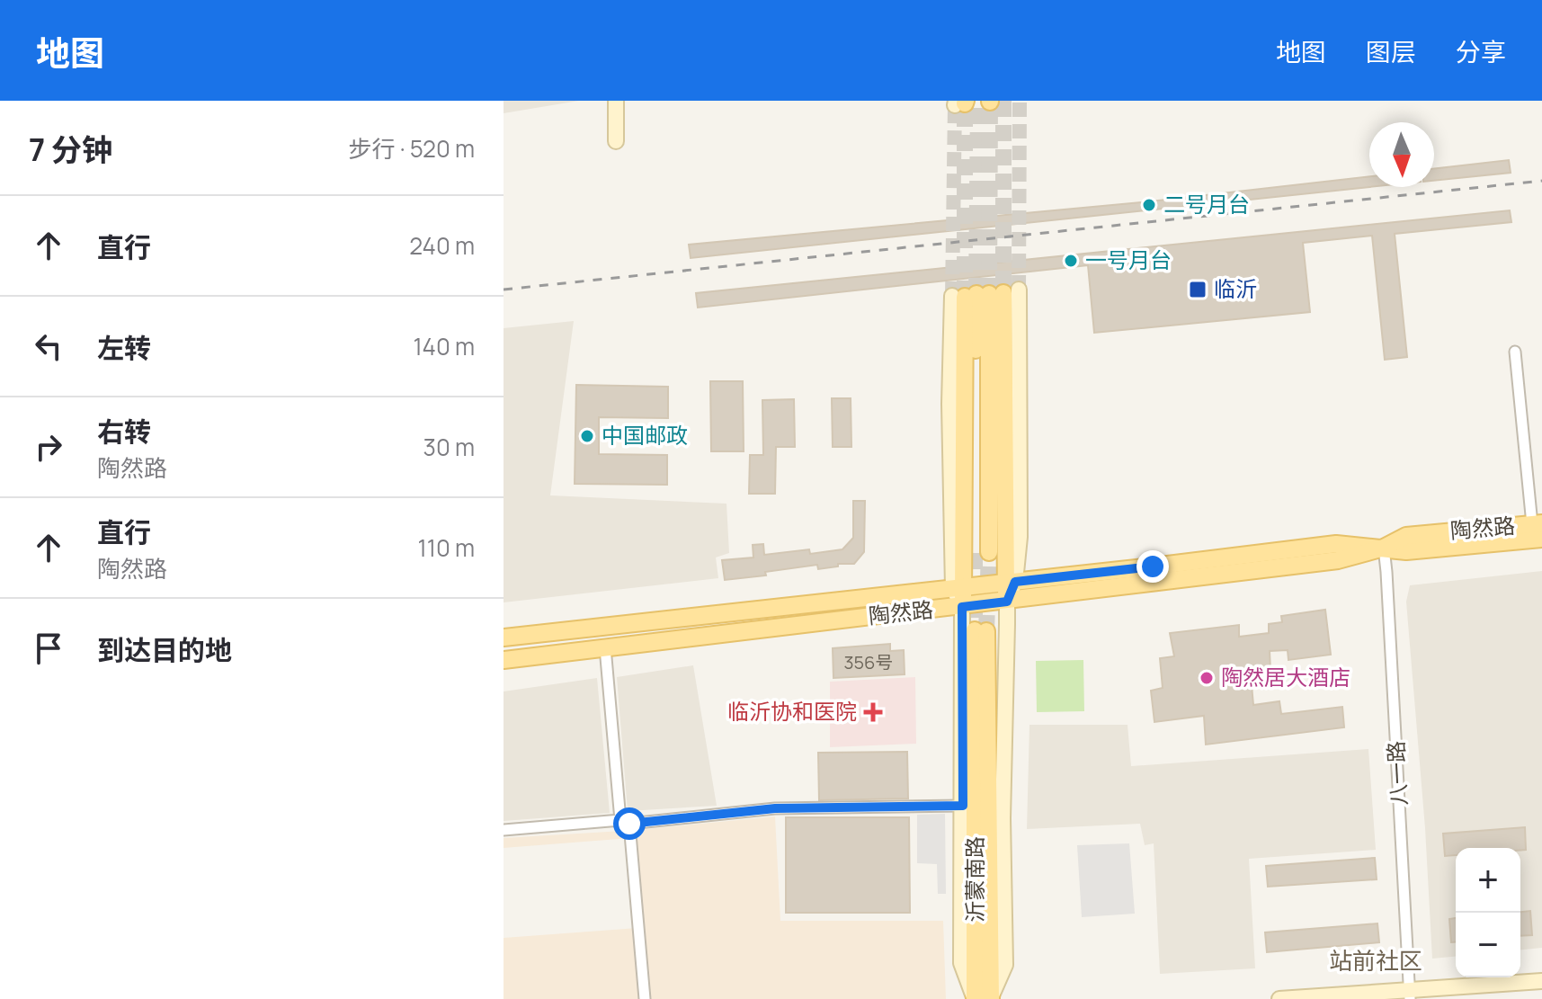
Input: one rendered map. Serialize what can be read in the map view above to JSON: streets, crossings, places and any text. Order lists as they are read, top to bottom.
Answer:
{
  "streets": {
    "main road": ["陶然路", "沂蒙南路"],
    "street": ["八一路"]
  },
  "crossings": [
    ["陶然路", "八一路"]
  ],
  "districts": ["站前社区"],
  "places": {
    "other": [
      "二号月台",
      "一号月台",
      "中国邮政",
      "陶然居大酒店"
    ],
    "transit": ["临沂"],
    "health": ["临沂协和医院"]
  },
  "house_numbers": ["356号"],
  "north": "bottom",
  "page": {
    "header": "地图",
    "nav": ["地图", "图层", "分享"],
    "heading": ["7 分钟", "步行 · 520 m"],
    "list": [
      ["直行", "240 m"],
      ["左转", "140 m"],
      ["右转", "陶然路", "30 m"],
      ["直行", "陶然路", "110 m"],
      "到达目的地"
    ],
    "map_buttons": ["+", "−"]
  }
}
